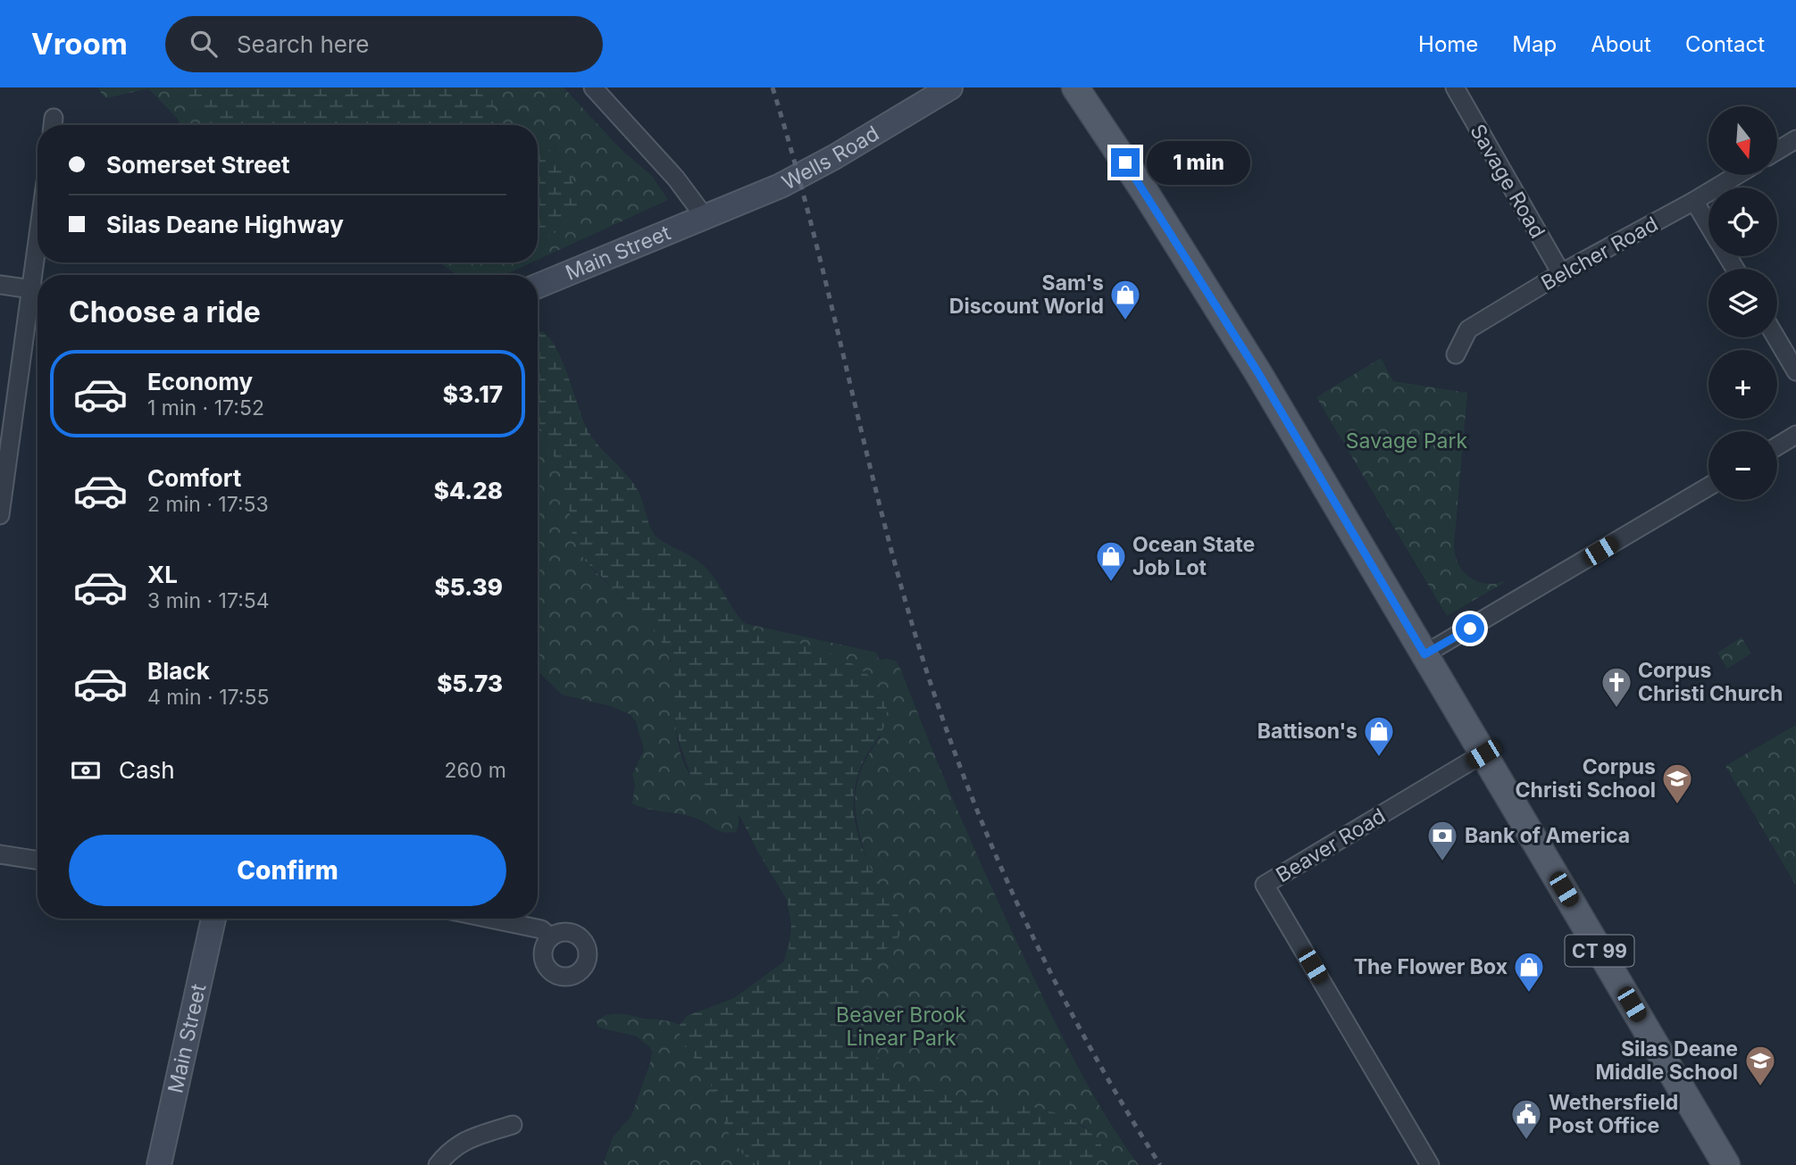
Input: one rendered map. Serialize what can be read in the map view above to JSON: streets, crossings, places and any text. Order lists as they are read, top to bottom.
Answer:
{
  "streets": {
    "main road": ["CT 99"],
    "street": [
      "Wells Road",
      "Savage Road",
      "Main Street",
      "Belcher Road",
      "Beaver Road"
    ]
  },
  "crossings": [
    ["Wells Road", "Main Street"],
    ["Savage Road", "Belcher Road"],
    ["Beaver Road", "CT 99"]
  ],
  "parks": ["Savage Park", "Beaver Brook Linear Park"],
  "places": {
    "shop": [
      "Sam's Discount World",
      "Ocean State Job Lot",
      "Battison's",
      "The Flower Box"
    ],
    "church": ["Corpus Christi Church"],
    "school or university": ["Corpus Christi School", "Silas Deane Middle School"],
    "bank": ["Bank of America"],
    "public building": ["Wethersfield Post Office"]
  },
  "north": "bottom",
  "page": {
    "header": "Vroom",
    "search": "Search here",
    "nav": [
      "Home",
      "Map",
      "About",
      "Contact"
    ],
    "map_buttons": ["+", "−"],
    "banner": ["Somerset Street", "Silas Deane Highway"],
    "bubble": "1 min",
    "heading": "Choose a ride",
    "list": [
      {
        "name": "Economy",
        "note": "1 min · 17:52",
        "value": "$3.17"
      },
      {
        "name": "Comfort",
        "note": "2 min · 17:53",
        "value": "$4.28"
      },
      {
        "name": "XL",
        "note": "3 min · 17:54",
        "value": "$5.39"
      },
      {
        "name": "Black",
        "note": "4 min · 17:55",
        "value": "$5.73"
      }
    ],
    "pay": ["Cash", "260 m"],
    "buttons": "Confirm"
  }
}
